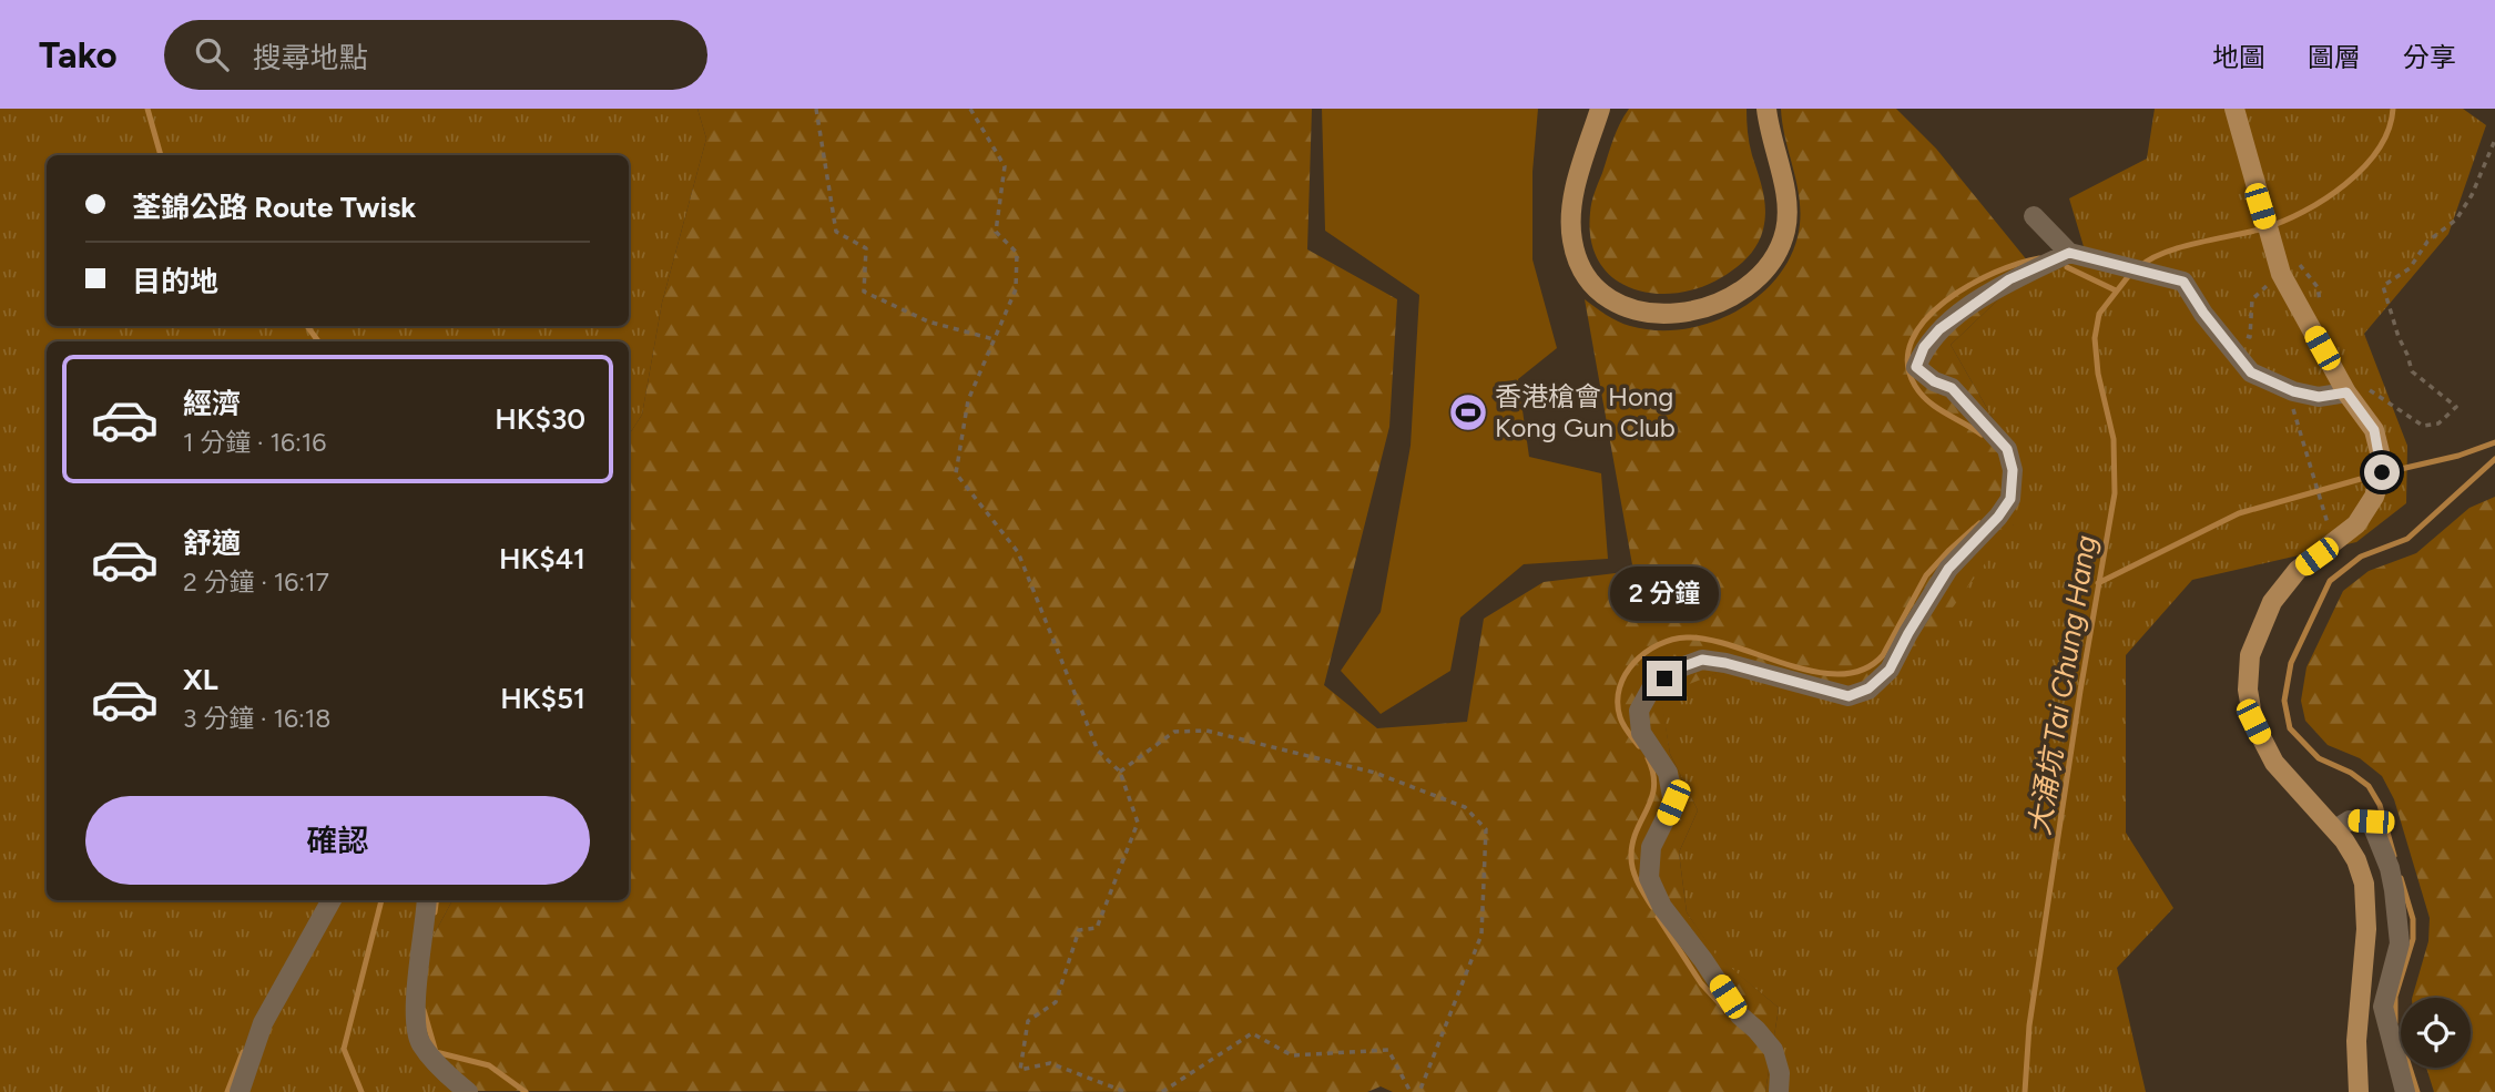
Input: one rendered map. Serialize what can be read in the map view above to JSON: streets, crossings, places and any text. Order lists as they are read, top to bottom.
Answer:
{
  "water": ["大涌坑 Tai Chung Hang"],
  "places": {
    "sports": ["香港槍會 Hong Kong Gun Club"]
  },
  "page": {
    "header": "Tako",
    "search": "搜尋地點",
    "nav": ["地圖", "圖層", "分享"],
    "banner": ["荃錦公路 Route Twisk", "目的地"],
    "list": [
      {
        "name": "經濟",
        "note": "1 分鐘 · 16:16",
        "value": "HK$30"
      },
      {
        "name": "舒適",
        "note": "2 分鐘 · 16:17",
        "value": "HK$41"
      },
      {
        "name": "XL",
        "note": "3 分鐘 · 16:18",
        "value": "HK$51"
      }
    ],
    "bubble": "2 分鐘",
    "buttons": "確認"
  }
}
